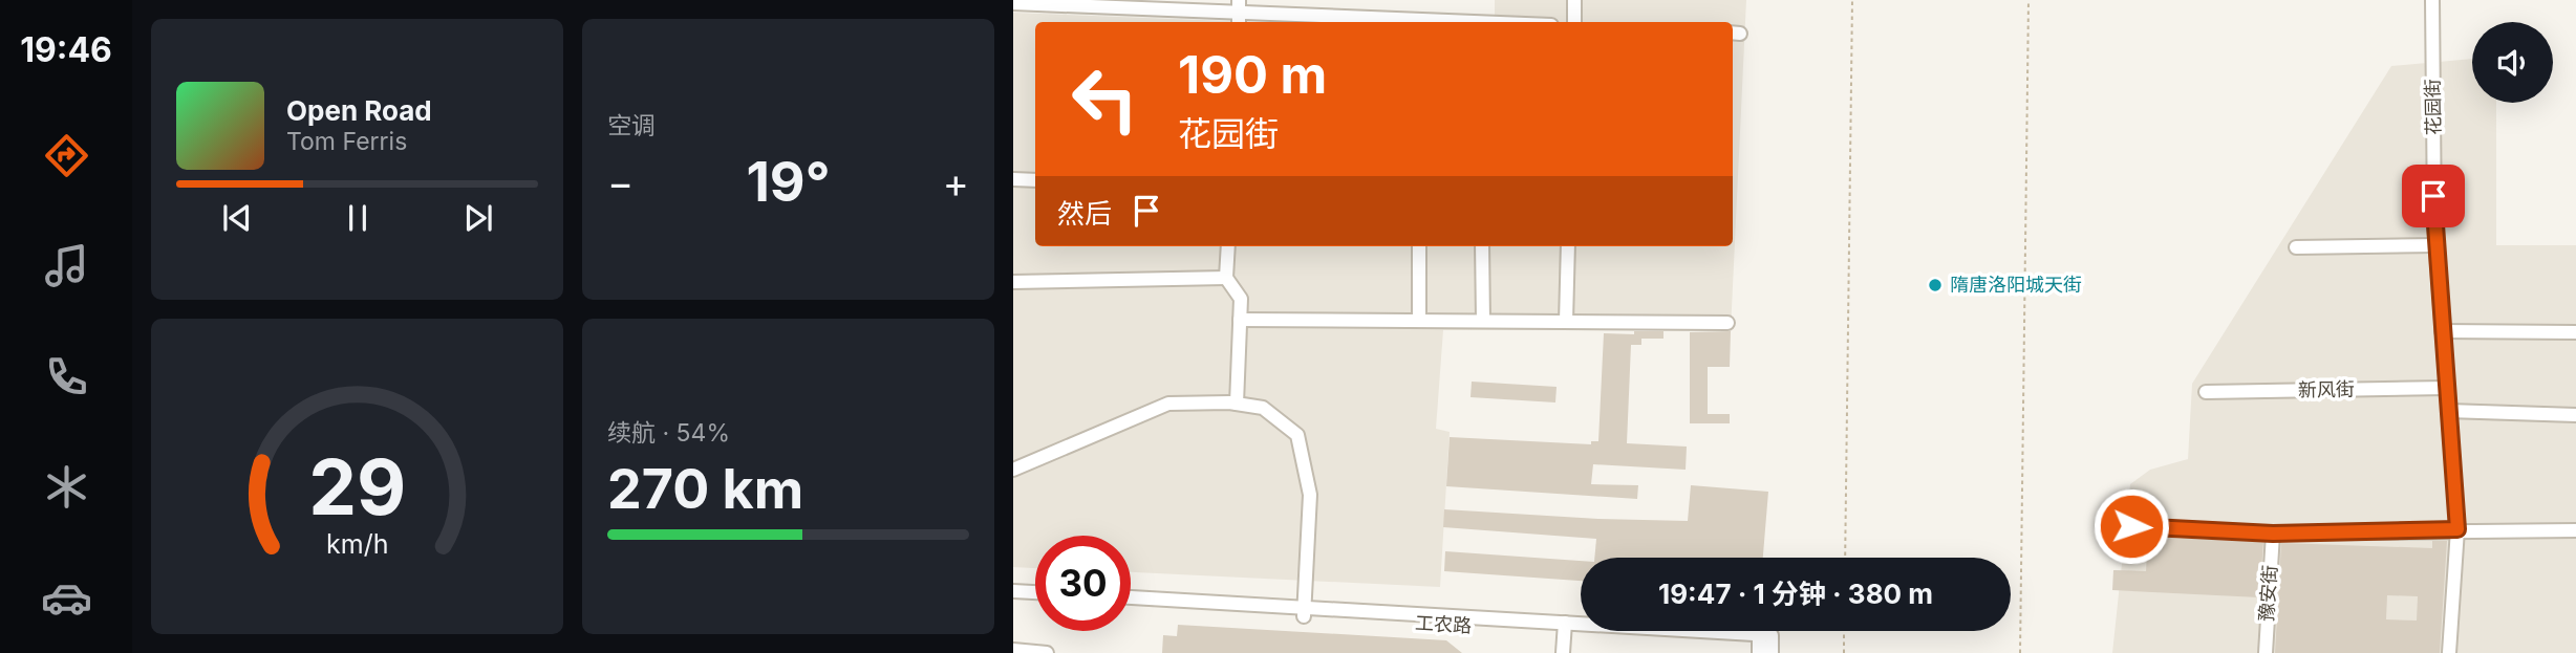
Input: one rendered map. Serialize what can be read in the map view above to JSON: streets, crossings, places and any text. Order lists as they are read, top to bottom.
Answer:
{
  "streets": {
    "street": [
      "花园街",
      "新风街",
      "豫安街",
      "工农路"
    ]
  },
  "crossings": [
    ["花园街", "新风街"]
  ],
  "places": ["隋唐洛阳城天街"],
  "page": {
    "tabs": "19:46",
    "tile": [
      "空调",
      ["续航 · 54%", "270 km"]
    ],
    "turn": ["190 m", "花园街"],
    "song": ["Open Road", "Tom Ferris"],
    "heat": ["−", "19°", "+"],
    "then": "然后",
    "limit": "30",
    "trip": "19:47 · 1 分钟 · 380 m",
    "gauge": ["29", "km/h"]
  }
}
